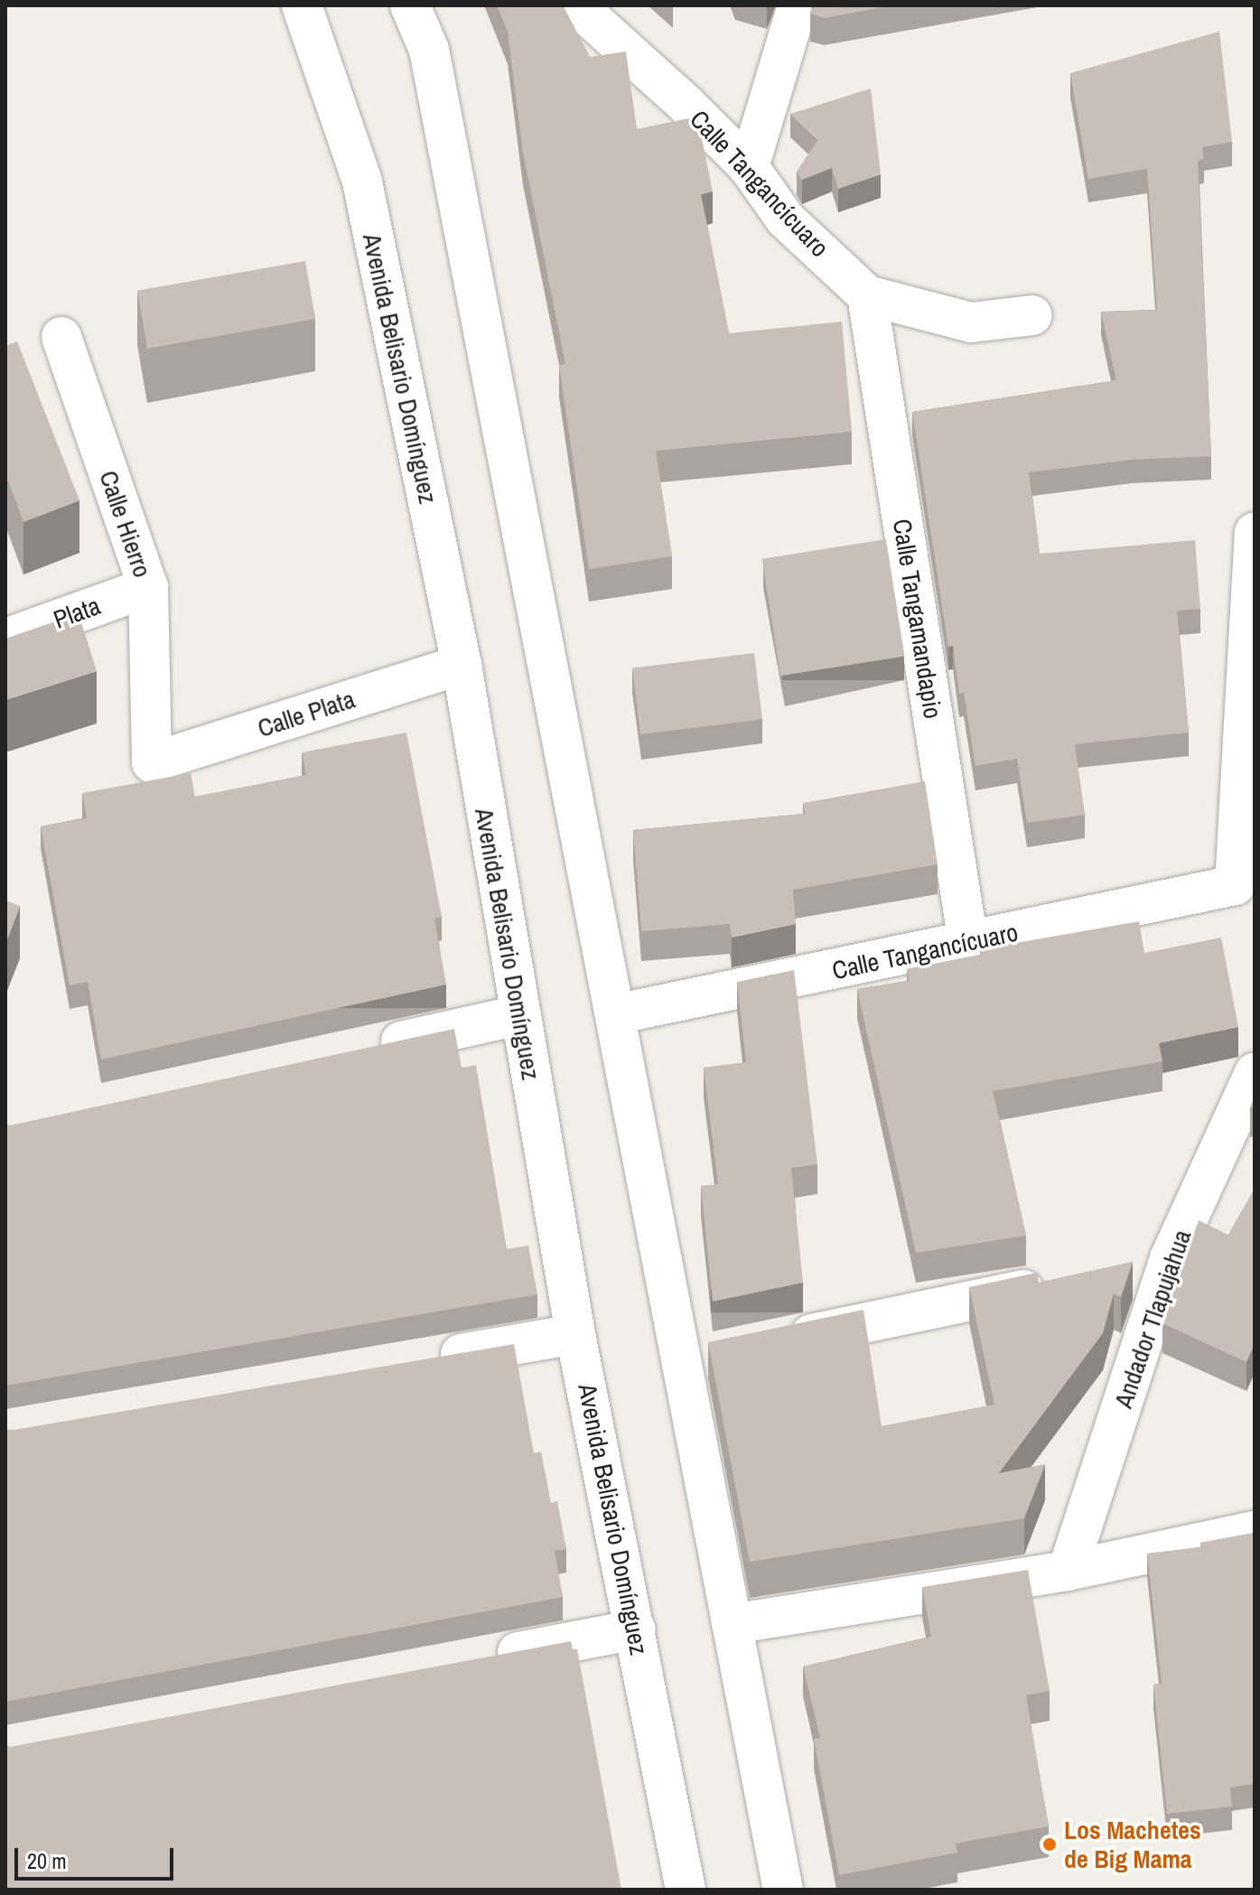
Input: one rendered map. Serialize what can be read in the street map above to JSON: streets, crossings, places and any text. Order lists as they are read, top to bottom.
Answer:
{
  "streets": {
    "street": [
      "Calle Tangancícuaro",
      "Avenida Belisario Domínguez",
      "Calle Hierro",
      "Plata",
      "Calle Tangamandapio",
      "Calle Plata",
      "Andador Tlapujahua"
    ]
  },
  "crossings": [
    ["Calle Tangancícuaro", "Calle Tangamandapio"],
    ["Avenida Belisario Domínguez", "Calle Plata"],
    ["Calle Hierro", "Plata"],
    ["Calle Hierro", "Calle Plata"]
  ],
  "places": ["Los Machetes de Big Mama"],
  "scale_bar": "20 m"
}
